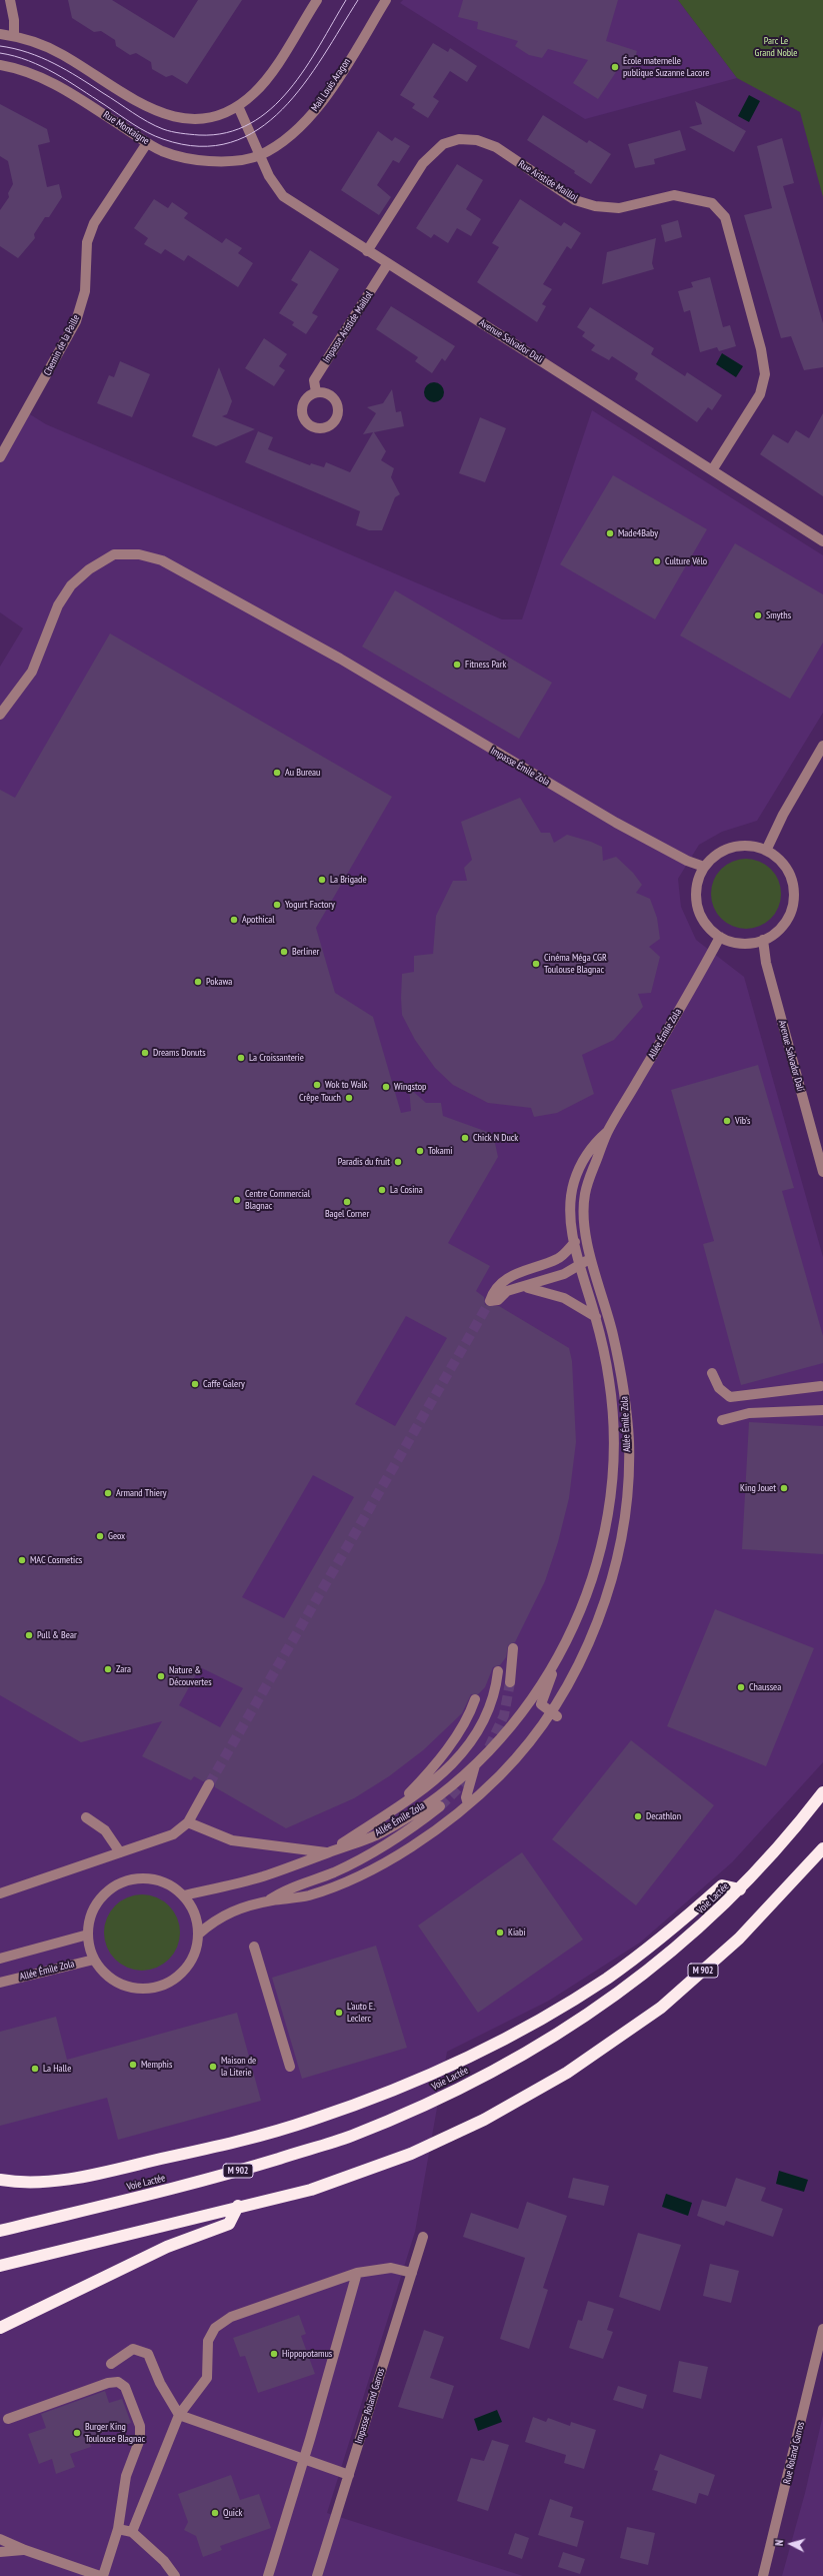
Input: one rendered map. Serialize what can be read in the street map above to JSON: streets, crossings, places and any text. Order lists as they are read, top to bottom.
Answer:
{
  "streets": {
    "highway": ["Voie Lactée", "M 902"],
    "street": [
      "Mail Louis Aragon",
      "Rue Montaigne",
      "Rue Aristide Maillol",
      "Impasse Aristide Maillol",
      "Avenue Salvador Dali",
      "Chemin de la Paille",
      "Impasse Émile Zola",
      "Allée Émile Zola",
      "Impasse Roland Garros",
      "Rue Roland Garros"
    ]
  },
  "crossings": [
    ["Mail Louis Aragon", "Rue Montaigne"],
    ["Mail Louis Aragon", "Avenue Salvador Dali"],
    ["Rue Montaigne", "Avenue Salvador Dali"],
    ["Rue Montaigne", "Chemin de la Paille"],
    ["Rue Aristide Maillol", "Avenue Salvador Dali"],
    ["Impasse Aristide Maillol", "Avenue Salvador Dali"],
    ["Avenue Salvador Dali", "Impasse Émile Zola"],
    ["Avenue Salvador Dali", "Allée Émile Zola"],
    ["Impasse Émile Zola", "Allée Émile Zola"]
  ],
  "parks": ["Parc Le Grand Noble"],
  "places": [
    "École maternelle publique Suzanne Lacore",
    "Made4Baby",
    "Culture Vélo",
    "Smyths",
    "Fitness Park",
    "Au Bureau",
    "La Brigade",
    "Yogurt Factory",
    "Apothical",
    "Berliner",
    "Cinéma Méga CGR Toulouse Blagnac",
    "Pokawa",
    "Dreams Donuts",
    "La Croissanterie",
    "Wok to Walk",
    "Wingstop",
    "Crêpe Touch",
    "Vib's",
    "Chick N Duck",
    "Tokami",
    "Paradis du fruit",
    "La Cosina",
    "Centre Commercial Blagnac",
    "Bagel Corner",
    "Caffe Galery",
    "King Jouet",
    "Armand Thiery",
    "Geox",
    "MAC Cosmetics",
    "Pull & Bear",
    "Zara",
    "Nature & Découvertes",
    "Chaussea",
    "Decathlon",
    "Kiabi",
    "L'auto E. Leclerc",
    "Memphis",
    "Maison de la Literie",
    "La Halle",
    "Hippopotamus",
    "Burger King Toulouse Blagnac",
    "Quick"
  ],
  "north": "left"
}
